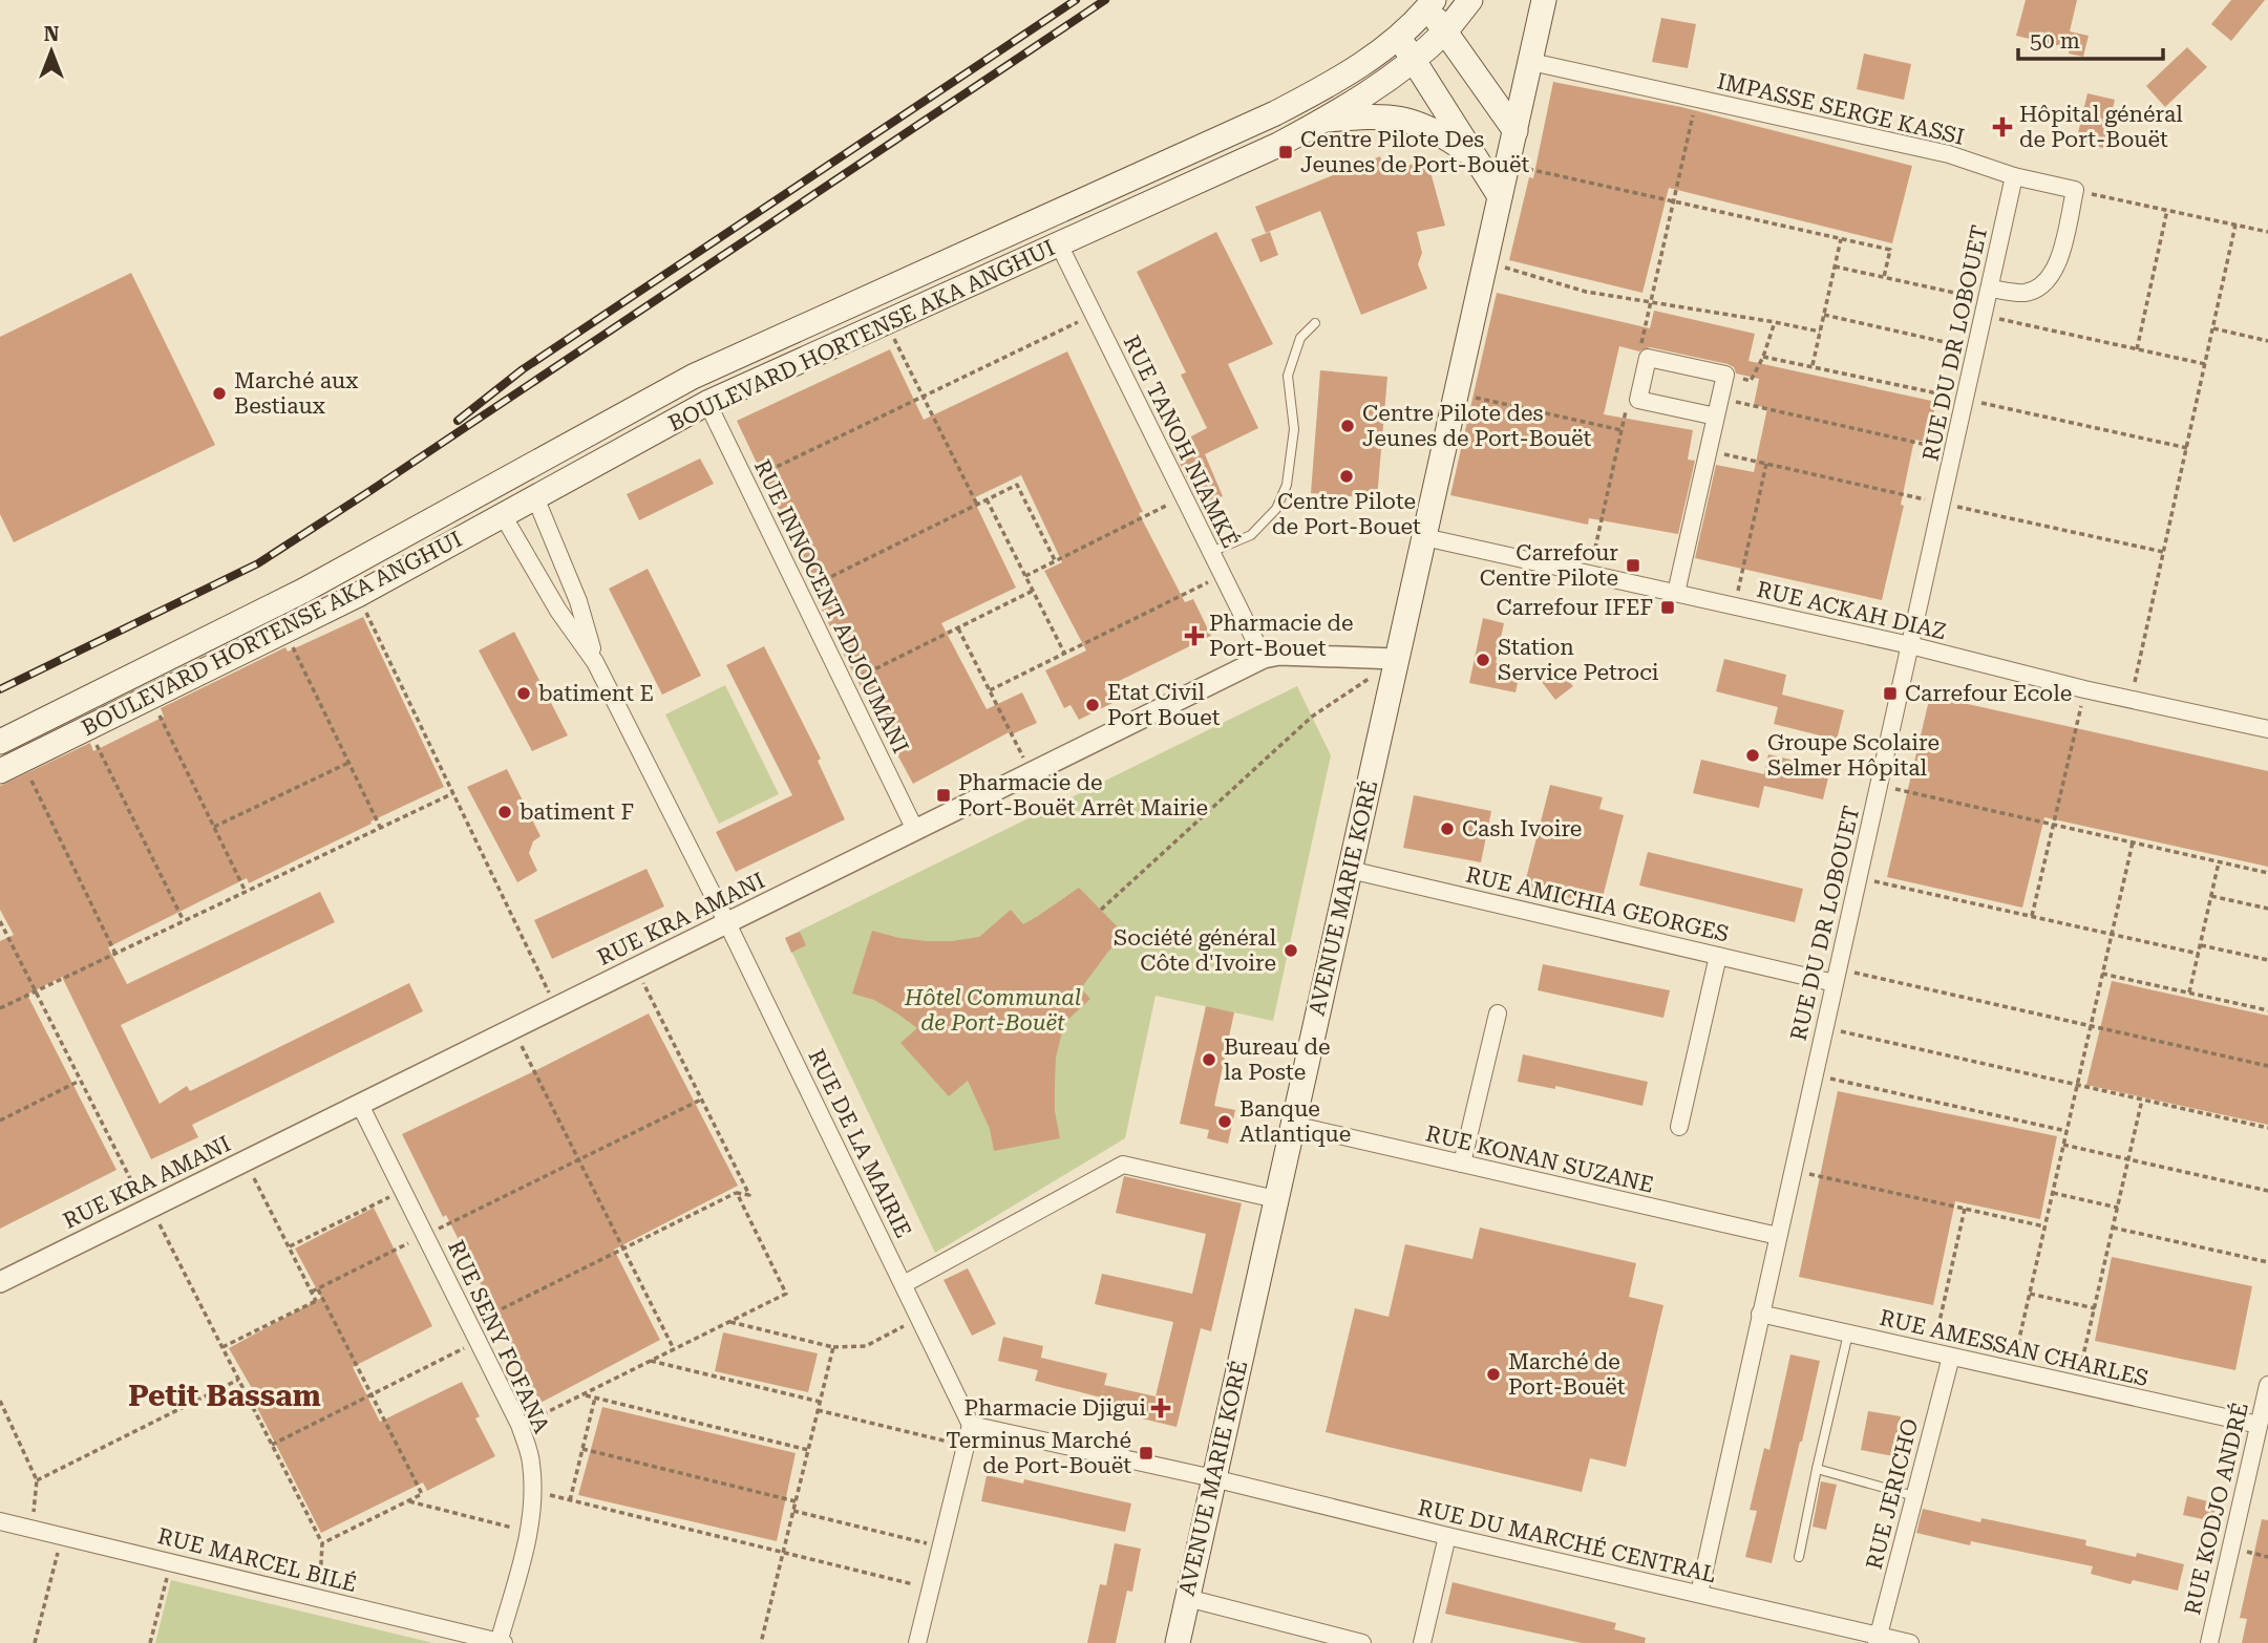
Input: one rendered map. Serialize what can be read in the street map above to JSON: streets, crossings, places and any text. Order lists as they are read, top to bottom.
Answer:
{
  "streets": {
    "main road": ["BOULEVARD HORTENSE AKA ANGHUI", "AVENUE MARIE KORÉ"],
    "street": [
      "IMPASSE SERGE KASSI",
      "RUE DU DR LOBOUET",
      "RUE TANOH NIAMKÉ",
      "RUE INNOCENT ADJOUMANI",
      "RUE ACKAH DIAZ",
      "RUE AMICHIA GEORGES",
      "RUE KRA AMANI",
      "RUE DE LA MAIRIE",
      "RUE KONAN SUZANE",
      "RUE SENY FOFANA",
      "RUE AMESSAN CHARLES",
      "RUE JERICHO",
      "RUE KODJO ANDRÉ",
      "RUE DU MARCHÉ CENTRAL",
      "RUE MARCEL BILÉ"
    ]
  },
  "crossings": [
    ["IMPASSE SERGE KASSI", "RUE DU DR LOBOUET"],
    ["IMPASSE SERGE KASSI", "AVENUE MARIE KORÉ"],
    ["BOULEVARD HORTENSE AKA ANGHUI", "RUE TANOH NIAMKÉ"],
    ["BOULEVARD HORTENSE AKA ANGHUI", "RUE INNOCENT ADJOUMANI"],
    ["BOULEVARD HORTENSE AKA ANGHUI", "RUE DE LA MAIRIE"],
    ["RUE DU DR LOBOUET", "RUE ACKAH DIAZ"],
    ["RUE DU DR LOBOUET", "RUE AMICHIA GEORGES"],
    ["RUE DU DR LOBOUET", "RUE KONAN SUZANE"],
    ["RUE DU DR LOBOUET", "RUE AMESSAN CHARLES"],
    ["RUE DU DR LOBOUET", "RUE DU MARCHÉ CENTRAL"],
    ["RUE TANOH NIAMKÉ", "RUE KRA AMANI"],
    ["RUE INNOCENT ADJOUMANI", "RUE KRA AMANI"],
    ["RUE ACKAH DIAZ", "AVENUE MARIE KORÉ"],
    ["AVENUE MARIE KORÉ", "RUE AMICHIA GEORGES"],
    ["AVENUE MARIE KORÉ", "RUE KRA AMANI"],
    ["AVENUE MARIE KORÉ", "RUE KONAN SUZANE"],
    ["AVENUE MARIE KORÉ", "RUE DU MARCHÉ CENTRAL"],
    ["RUE KRA AMANI", "RUE DE LA MAIRIE"],
    ["RUE KRA AMANI", "RUE SENY FOFANA"],
    ["RUE SENY FOFANA", "RUE MARCEL BILÉ"],
    ["RUE AMESSAN CHARLES", "RUE JERICHO"],
    ["RUE AMESSAN CHARLES", "RUE KODJO ANDRÉ"],
    ["RUE JERICHO", "RUE DU MARCHÉ CENTRAL"]
  ],
  "districts": ["Petit Bassam"],
  "parks": ["Hôtel Communal de Port-Bouët"],
  "places": {
    "health": ["Hôpital général de Port-Bouët", "Pharmacie de Port-Bouet", "Pharmacie Djigui"],
    "transit": [
      "Centre Pilote Des Jeunes de Port-Bouët",
      "Carrefour Centre Pilote",
      "Carrefour IFEF",
      "Carrefour Ecole",
      "Pharmacie de Port-Bouët Arrêt Mairie",
      "Terminus Marché de Port-Bouët"
    ],
    "other": [
      "Marché aux Bestiaux",
      "Centre Pilote des Jeunes de Port-Bouët",
      "Centre Pilote de Port-Bouet",
      "Station Service Petroci",
      "batiment E",
      "Etat Civil Port Bouet",
      "Groupe Scolaire Selmer Hôpital",
      "batiment F",
      "Cash Ivoire",
      "Société général Côte d'Ivoire",
      "Bureau de la Poste",
      "Banque Atlantique",
      "Marché de Port-Bouët"
    ]
  },
  "scale_bar": "50 m",
  "north": "top"
}
